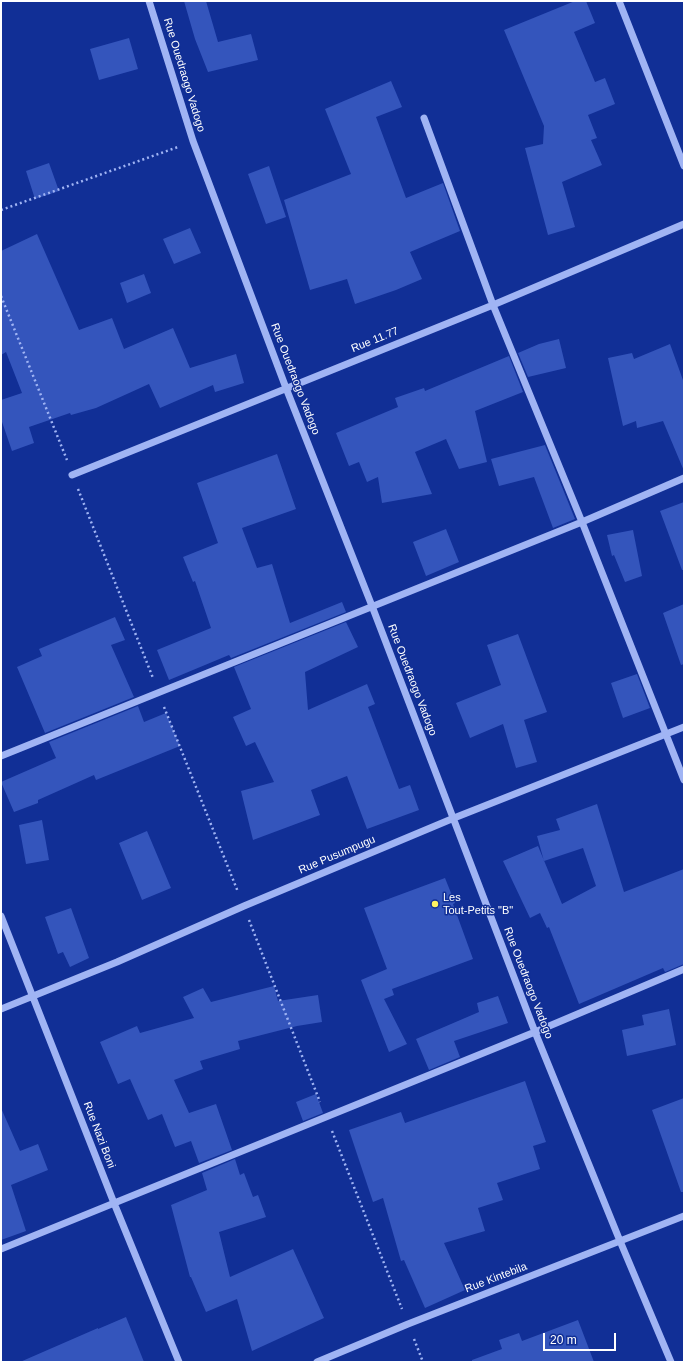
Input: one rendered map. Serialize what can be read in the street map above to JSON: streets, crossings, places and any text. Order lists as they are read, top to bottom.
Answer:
{
  "streets": {
    "street": [
      "Rue Ouedraogo Vadogo",
      "Rue 11.77",
      "Rue Pusumpugu",
      "Rue Nazi Boni",
      "Rue Kintebila"
    ]
  },
  "crossings": [
    ["Rue Ouedraogo Vadogo", "Rue 11.77"],
    ["Rue Ouedraogo Vadogo", "Rue Pusumpugu"],
    ["Rue Ouedraogo Vadogo", "Rue Kintebila"],
    ["Rue Pusumpugu", "Rue Nazi Boni"]
  ],
  "places": ["Les Tout-Petits \"B\""],
  "scale_bar": "20 m"
}
